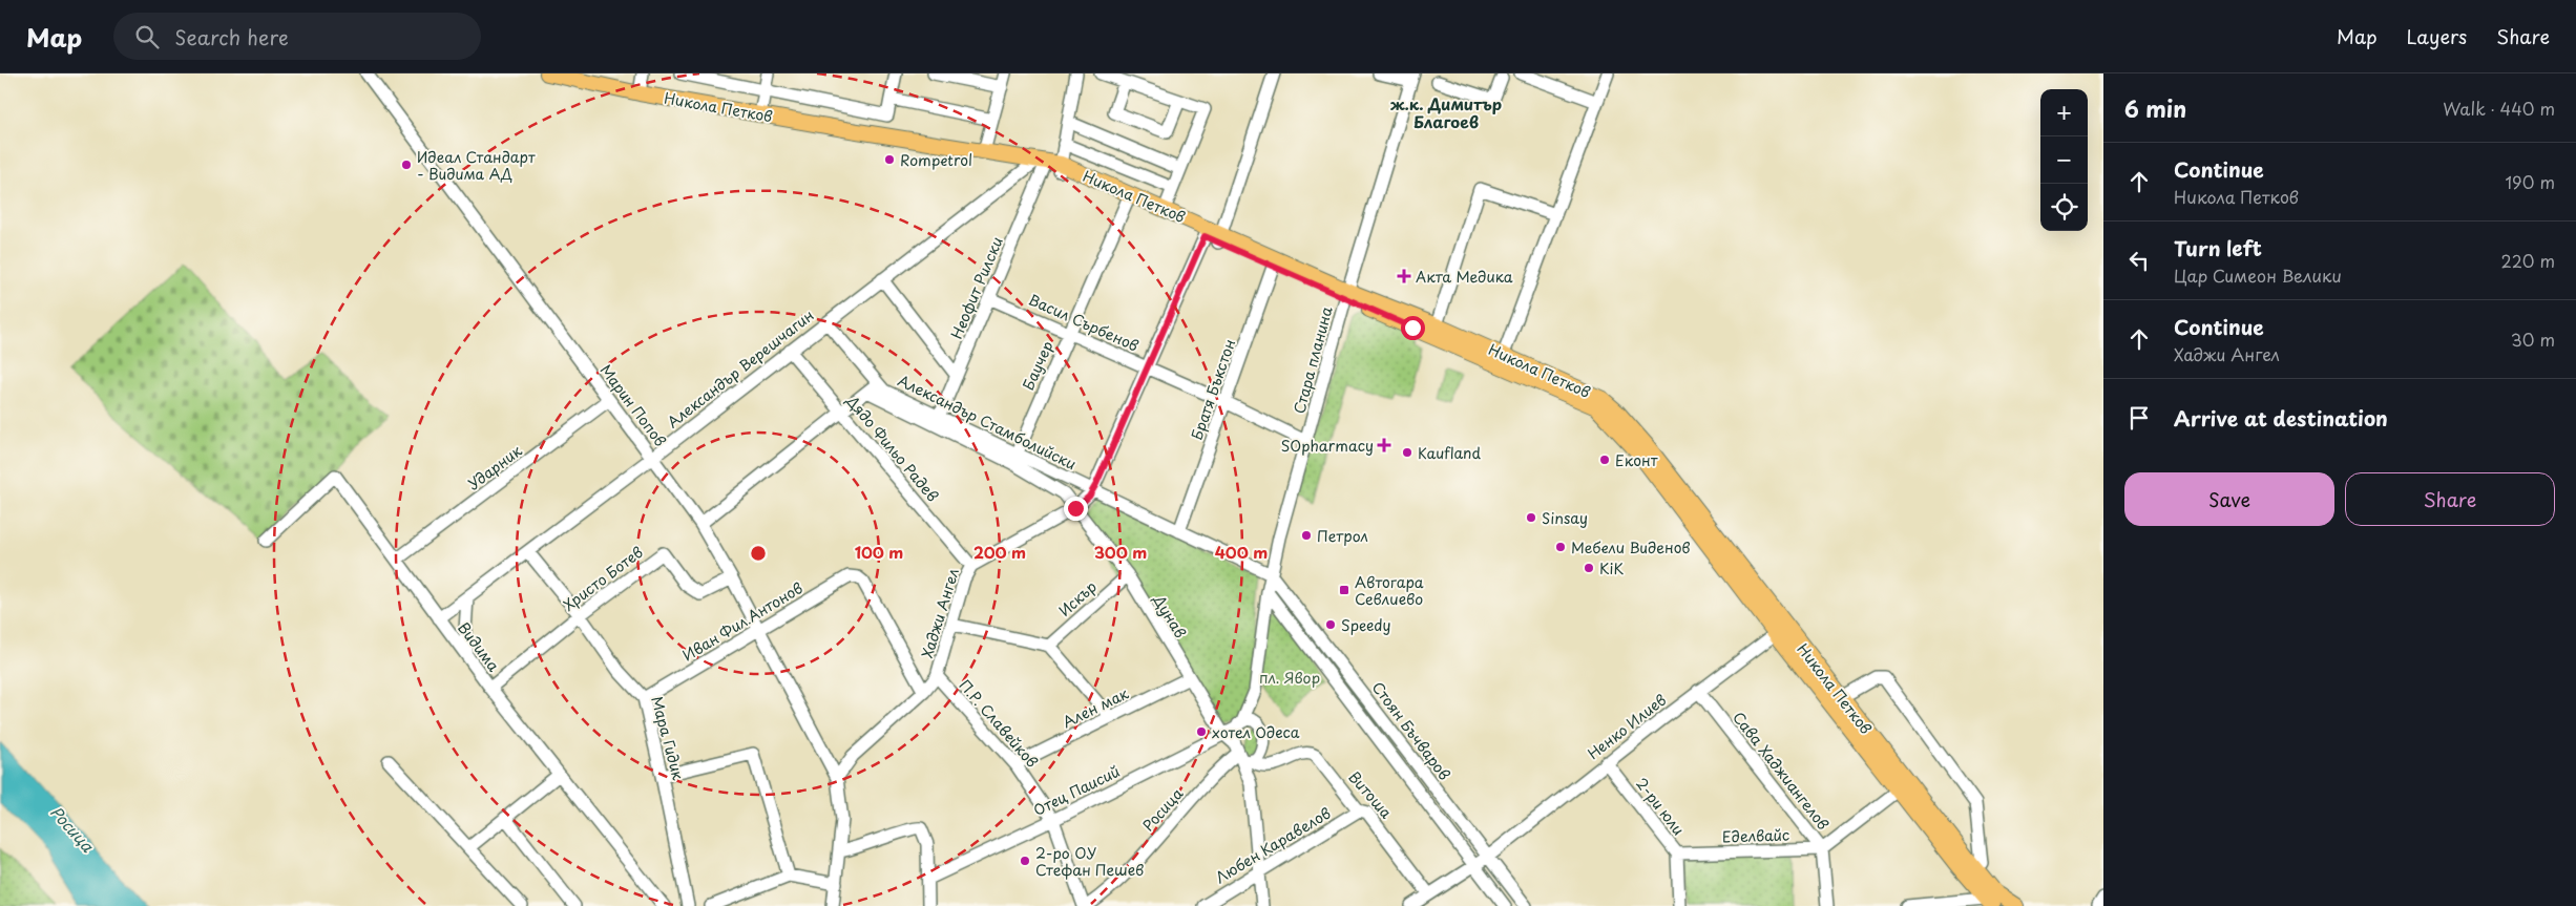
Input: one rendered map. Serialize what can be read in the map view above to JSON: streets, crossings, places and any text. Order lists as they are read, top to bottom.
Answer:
{
  "streets": {
    "main road": ["Никола Петков"],
    "street": [
      "Неофит Рилски",
      "Васил Сърбенов",
      "Стара планина",
      "Баучер",
      "Александър Верешчагин",
      "Братя Бъкстон",
      "Марин Попов",
      "Александър Стамболийски",
      "Дядо Фильо Радев",
      "Ударник",
      "Христо Ботев",
      "Искър",
      "Хаджи Ангел",
      "Дунав",
      "Иван Фил.Антонов",
      "Видима",
      "Ален мак",
      "П.Р. Славейков",
      "Ненко Илиев",
      "Стоян Бъчваров",
      "Мара Гидик",
      "Сава Хаджиангелов",
      "Отец Паисий",
      "Витоша",
      "2-ри юли",
      "Росица",
      "Еделвайс",
      "Любен Каравелов"
    ]
  },
  "crossings": [
    ["Никола Петков", "Неофит Рилски"],
    ["Никола Петков", "Стара планина"],
    ["Никола Петков", "Баучер"],
    ["Никола Петков", "Александър Верешчагин"],
    ["Никола Петков", "Братя Бъкстон"],
    ["Никола Петков", "Ненко Илиев"],
    ["Неофит Рилски", "Васил Сърбенов"],
    ["Неофит Рилски", "Александър Верешчагин"],
    ["Неофит Рилски", "Александър Стамболийски"],
    ["Васил Сърбенов", "Стара планина"],
    ["Васил Сърбенов", "Баучер"],
    ["Васил Сърбенов", "Братя Бъкстон"],
    ["Стара планина", "Александър Стамболийски"],
    ["Стара планина", "Стоян Бъчваров"],
    ["Стара планина", "Отец Паисий"],
    ["Баучер", "Александър Стамболийски"],
    ["Александър Верешчагин", "Марин Попов"],
    ["Александър Верешчагин", "Александър Стамболийски"],
    ["Александър Верешчагин", "Дядо Фильо Радев"],
    ["Александър Верешчагин", "Видима"],
    ["Александър Верешчагин", "Мара Гидик"],
    ["Братя Бъкстон", "Александър Стамболийски"],
    ["Марин Попов", "Ударник"],
    ["Марин Попов", "Христо Ботев"],
    ["Марин Попов", "Хаджи Ангел"],
    ["Марин Попов", "Иван Фил.Антонов"],
    ["Александър Стамболийски", "Хаджи Ангел"],
    ["Александър Стамболийски", "Дунав"],
    ["Александър Стамболийски", "Стоян Бъчваров"],
    ["Дядо Фильо Радев", "Хаджи Ангел"],
    ["Ударник", "Видима"],
    ["Христо Ботев", "Видима"],
    ["Христо Ботев", "Мара Гидик"],
    ["Искър", "Дунав"],
    ["Хаджи Ангел", "Дунав"],
    ["Хаджи Ангел", "Иван Фил.Антонов"],
    ["Хаджи Ангел", "П.Р. Славейков"],
    ["Дунав", "Ален мак"],
    ["Дунав", "Отец Паисий"],
    ["Дунав", "Витоша"],
    ["Дунав", "Росица"],
    ["Иван Фил.Антонов", "Мара Гидик"],
    ["Ален мак", "П.Р. Славейков"],
    ["П.Р. Славейков", "Отец Паисий"],
    ["П.Р. Славейков", "Росица"],
    ["Ненко Илиев", "Стоян Бъчваров"],
    ["Ненко Илиев", "Сава Хаджиангелов"],
    ["Ненко Илиев", "Витоша"],
    ["Ненко Илиев", "2-ри юли"],
    ["Сава Хаджиангелов", "Еделвайс"],
    ["Отец Паисий", "Витоша"],
    ["Отец Паисий", "Росица"],
    ["Витоша", "Росица"],
    ["Витоша", "Любен Каравелов"],
    ["2-ри юли", "Еделвайс"]
  ],
  "districts": ["ж.к. Димитър Благоев"],
  "water": ["Росица"],
  "parks": ["пл. Явор"],
  "places": {
    "other": [
      "Rompetrol",
      "Идеал Стандарт - Видима АД",
      "Kaufland",
      "Еконт",
      "Sinsay",
      "Петрол",
      "Мебели Виденов",
      "KiK",
      "Speedy",
      "хотел Одеса",
      "2-ро ОУ Стефан Пешев"
    ],
    "health": ["Акта Медика", "SOpharmacy"],
    "transit": ["Автогара Севлиево"]
  },
  "page": {
    "header": "Map",
    "search": "Search here",
    "nav": ["Map", "Layers", "Share"],
    "heading": ["6 min", "Walk · 440 m"],
    "map_buttons": ["+", "−"],
    "list": [
      ["Continue", "Никола Петков", "190 m"],
      ["Turn left", "Цар Симеон Велики", "220 m"],
      ["Continue", "Хаджи Ангел", "30 m"],
      "Arrive at destination"
    ],
    "buttons": ["Save", "Share"]
  },
  "rings": [
    "100 m",
    "200 m",
    "300 m",
    "400 m"
  ]
}
